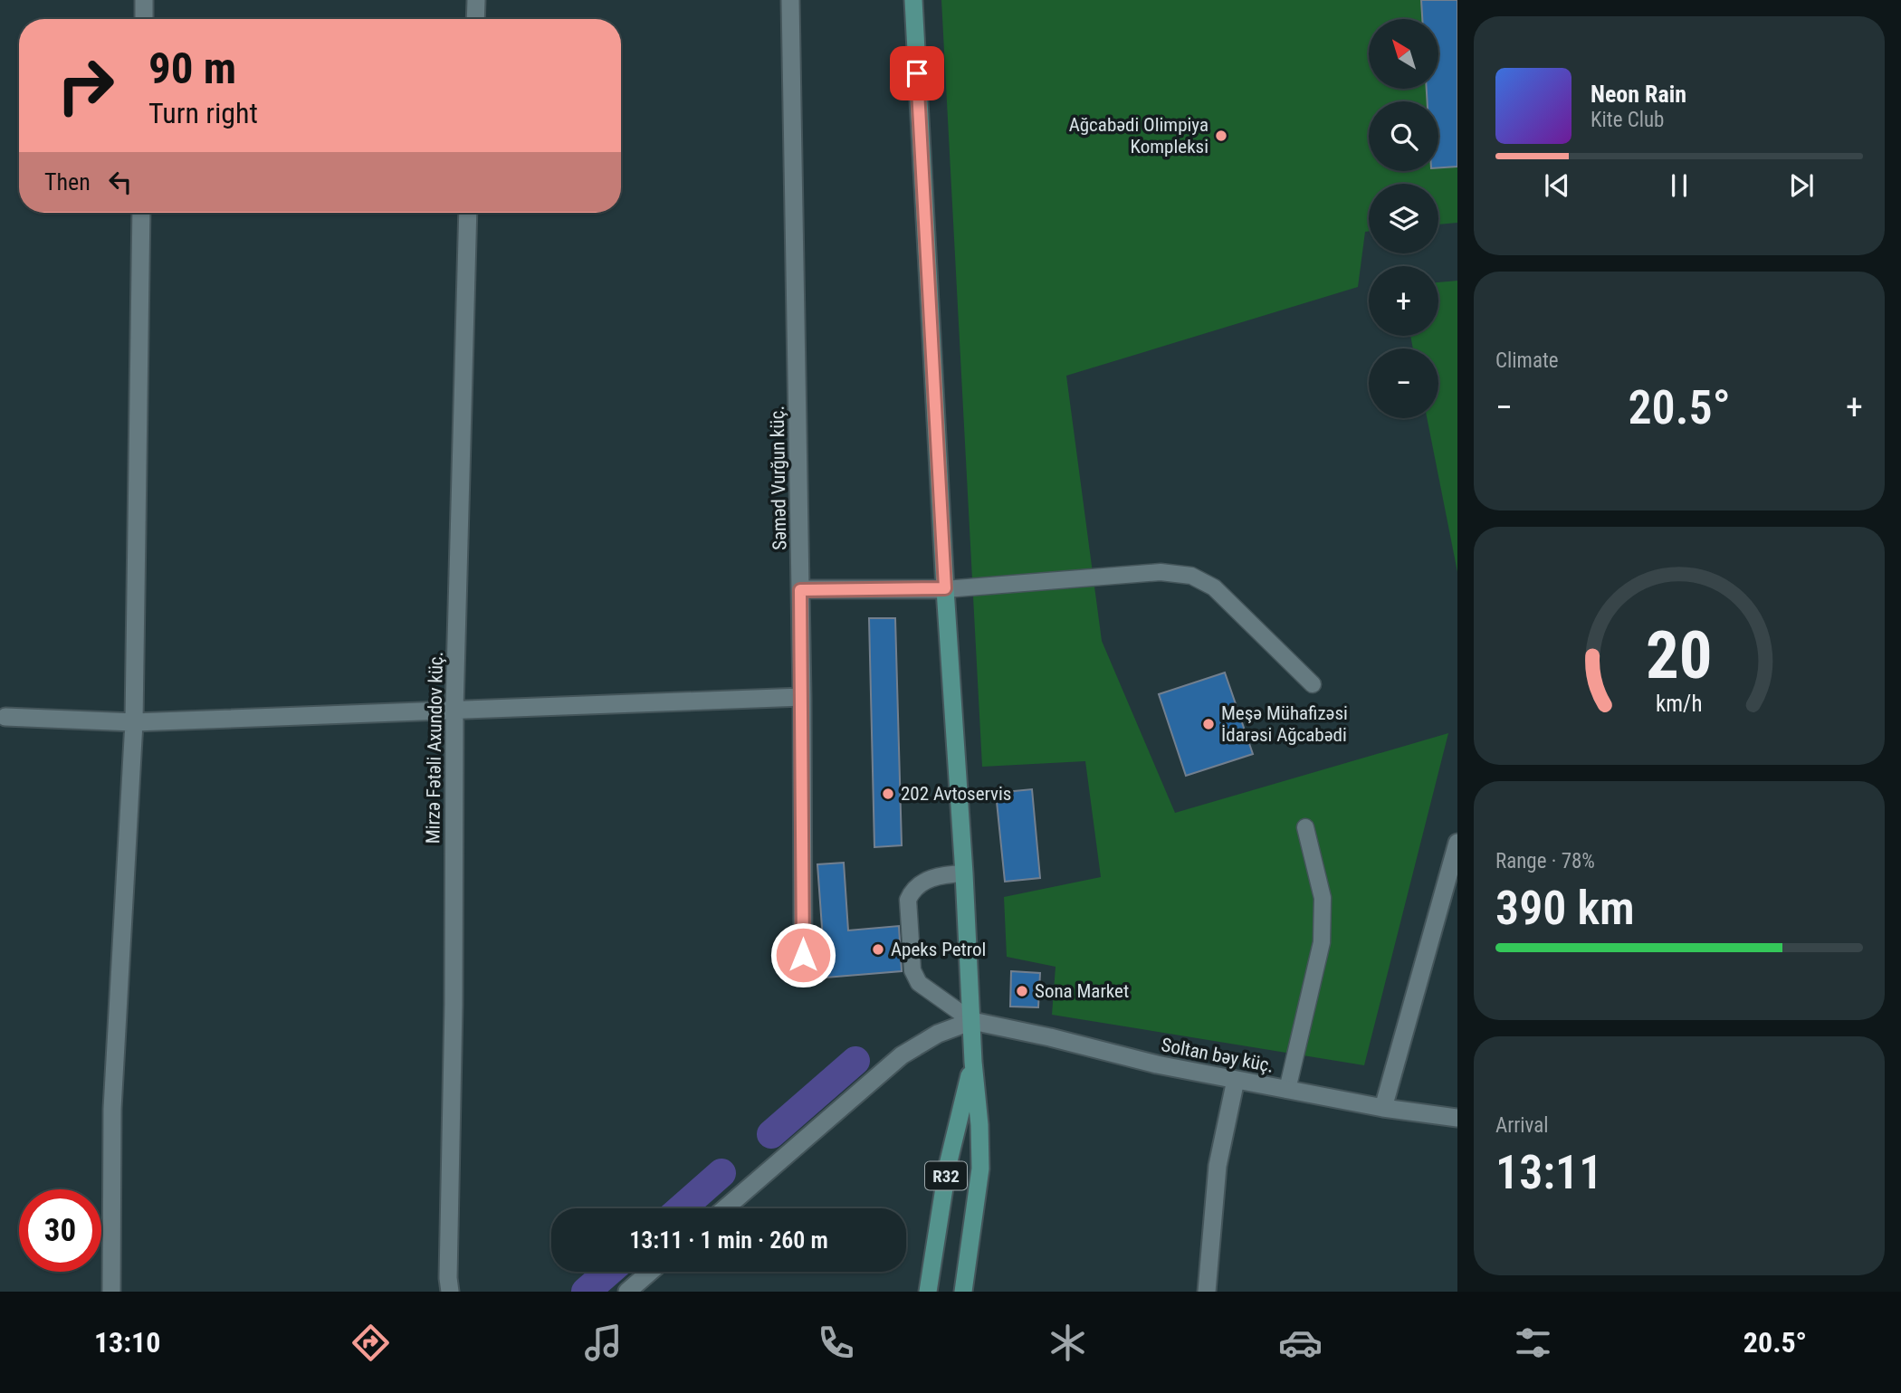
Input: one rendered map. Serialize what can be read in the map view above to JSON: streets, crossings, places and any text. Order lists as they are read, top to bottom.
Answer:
{
  "streets": {
    "main road": ["R32"],
    "street": ["Səməd Vurğun küç.", "Mirzə Fətəli Axundov küç.", "Soltan bəy küç."]
  },
  "crossings": [
    ["Soltan bəy küç.", "R32"]
  ],
  "places": [
    "Ağcabədi Olimpiya Kompleksi",
    "Meşə Mühafizəsi İdarəsi Ağcabədi",
    "202 Avtoservis",
    "Apeks Petrol",
    "Sona Market"
  ],
  "north": "top left",
  "page": {
    "map_buttons": ["+", "−"],
    "turn": ["90 m", "Turn right"],
    "song": ["Neon Rain", "Kite Club"],
    "then": "Then",
    "tile": [
      "Climate",
      ["Range · 78%", "390 km"],
      ["Arrival", "13:11"]
    ],
    "heat": ["−", "20.5°", "+"],
    "limit": "30",
    "trip": "13:11 · 1 min · 260 m",
    "tabs": ["13:10", "20.5°"],
    "gauge": ["20", "km/h"]
  }
}
